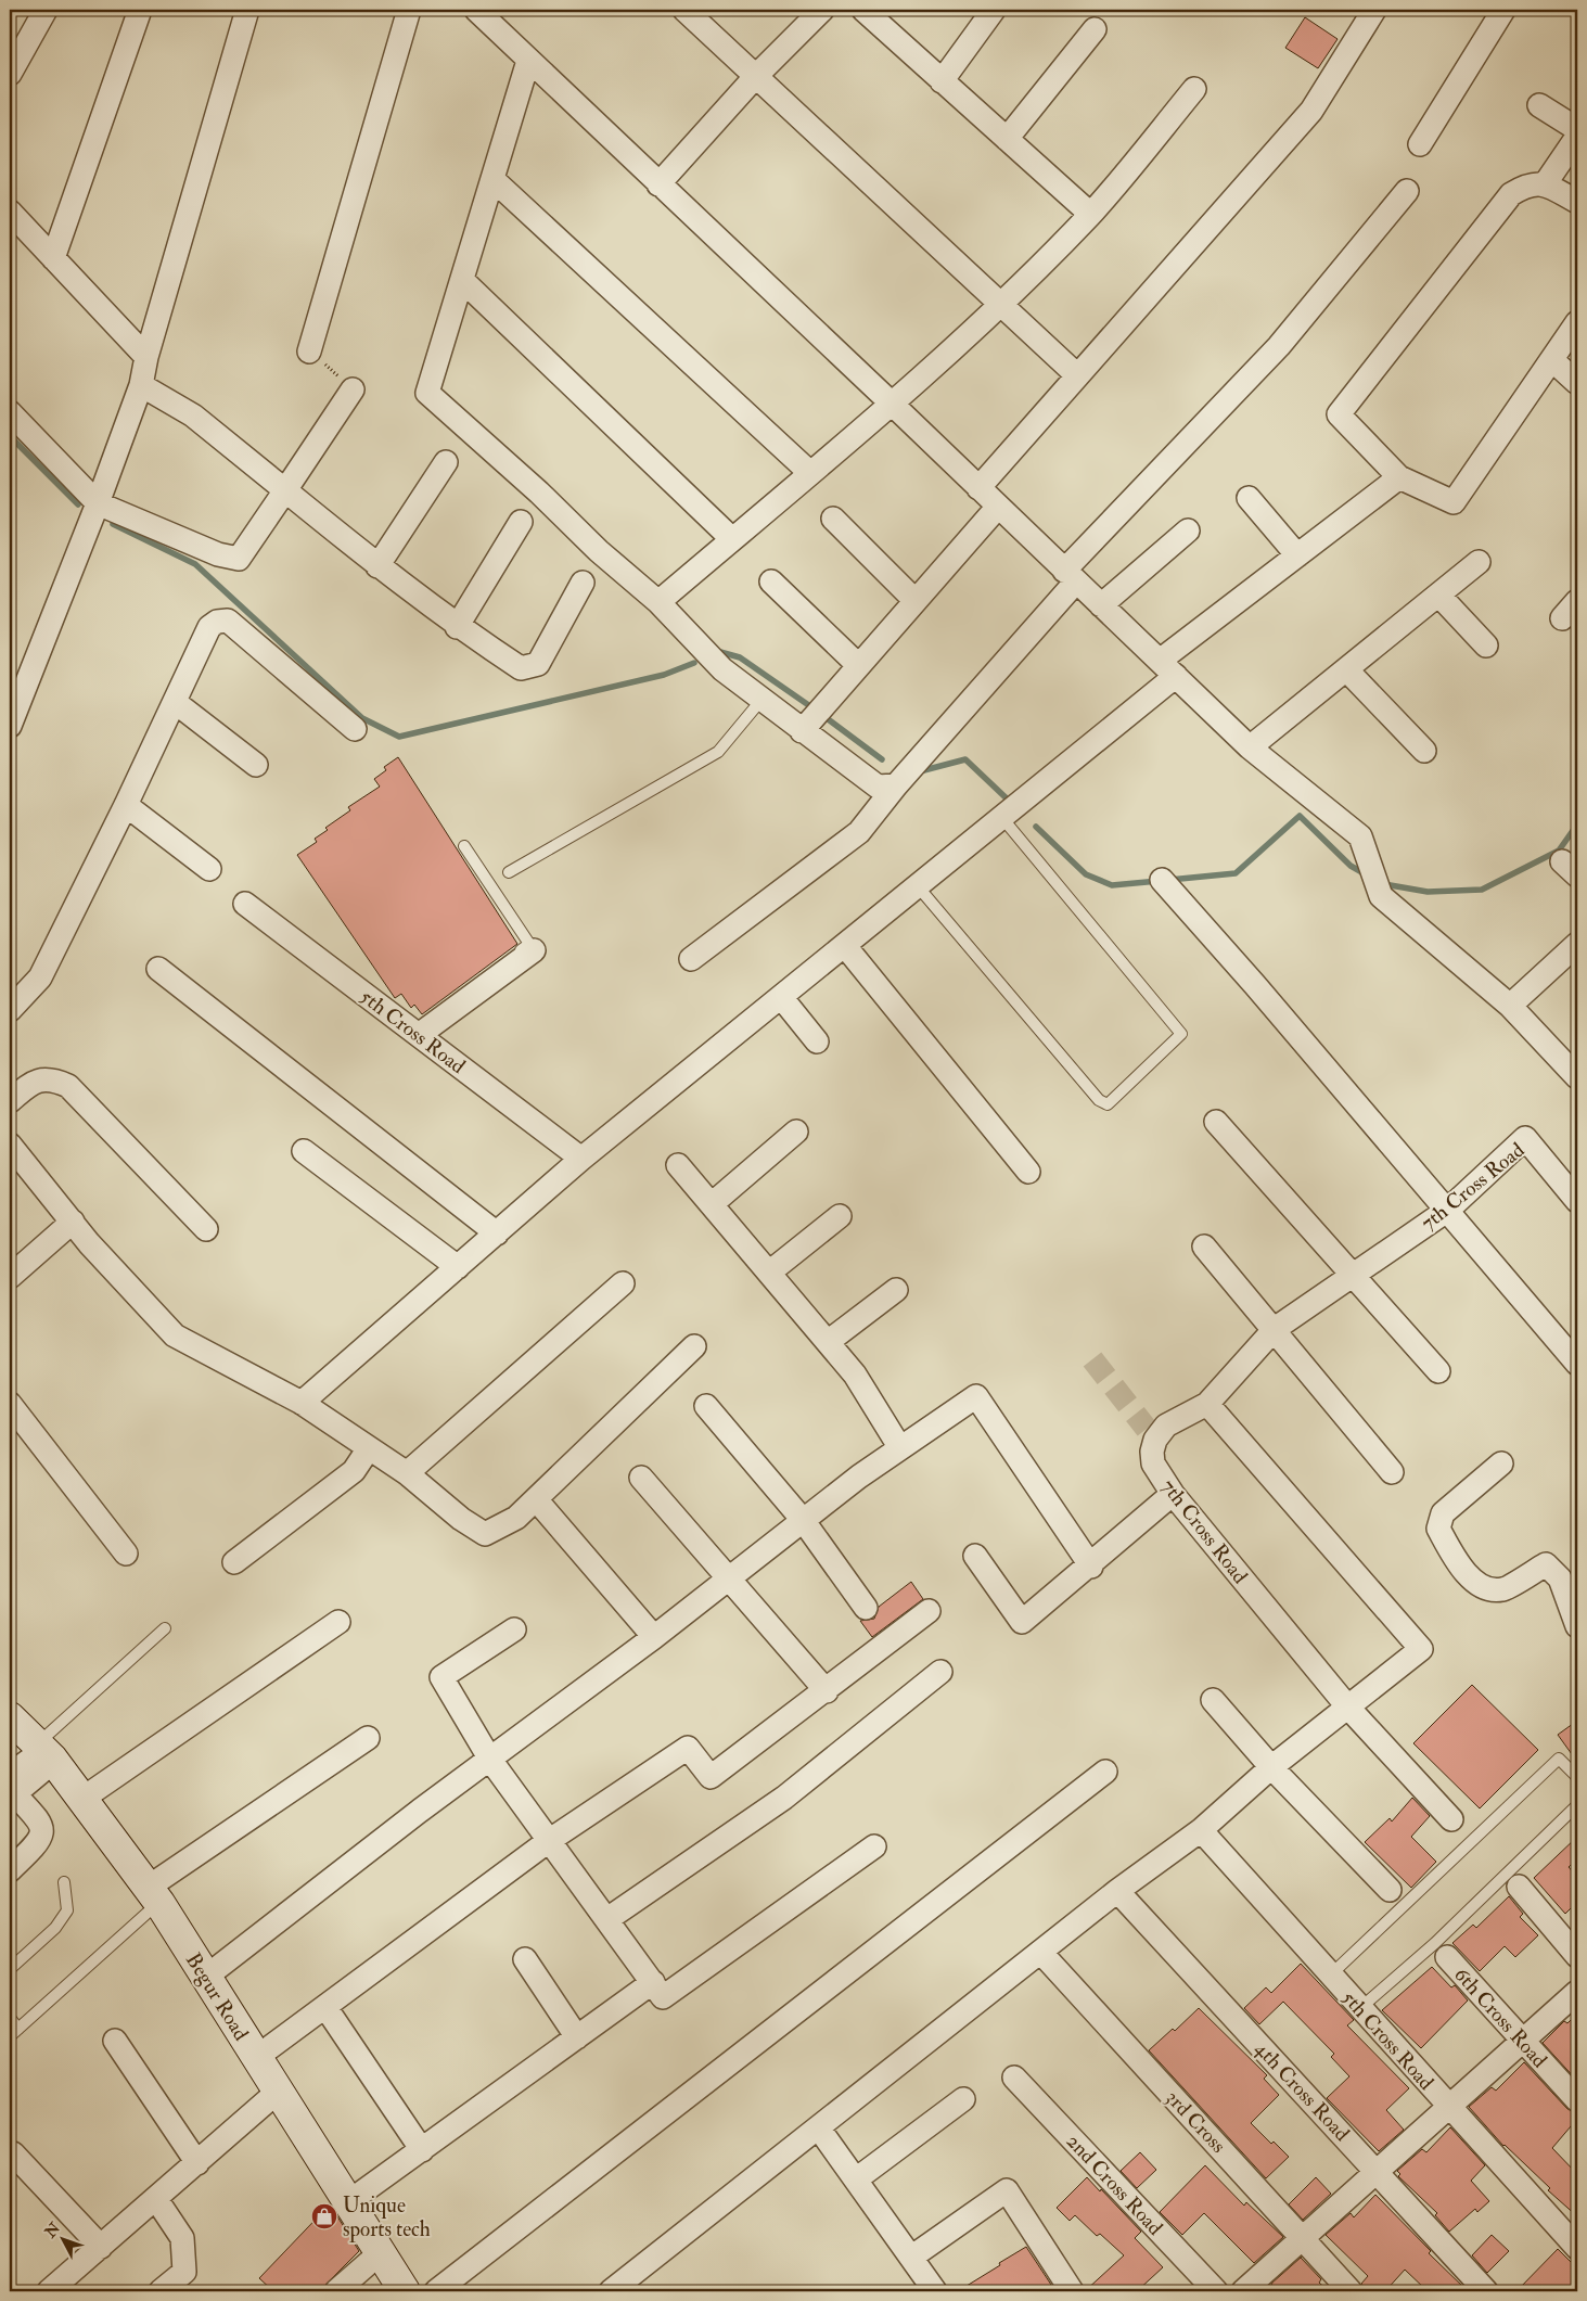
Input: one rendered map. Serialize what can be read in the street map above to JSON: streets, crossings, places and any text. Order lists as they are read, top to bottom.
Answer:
{
  "streets": {
    "main road": ["Begur Road"],
    "street": [
      "5th Cross Road",
      "7th Cross Road",
      "6th Cross Road",
      "4th Cross Road",
      "3rd Cross",
      "2nd Cross Road"
    ]
  },
  "places": {
    "shop": ["Unique sports tech"]
  },
  "north": "top left"
}
